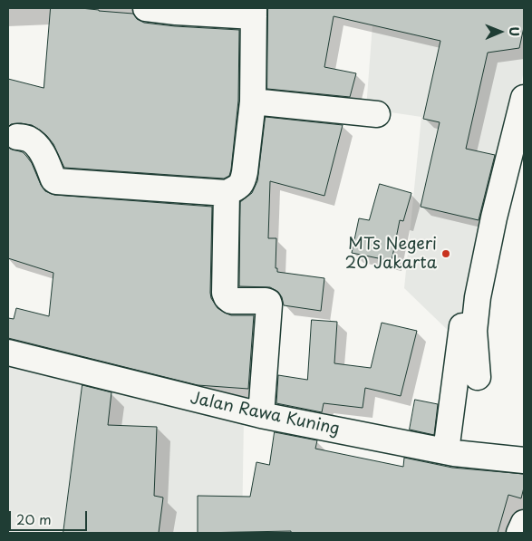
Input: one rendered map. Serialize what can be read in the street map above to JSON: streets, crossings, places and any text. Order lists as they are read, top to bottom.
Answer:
{
  "streets": {
    "street": ["Jalan Rawa Kuning"]
  },
  "places": ["MTs Negeri 20 Jakarta"],
  "scale_bar": "20 m",
  "north": "right"
}
